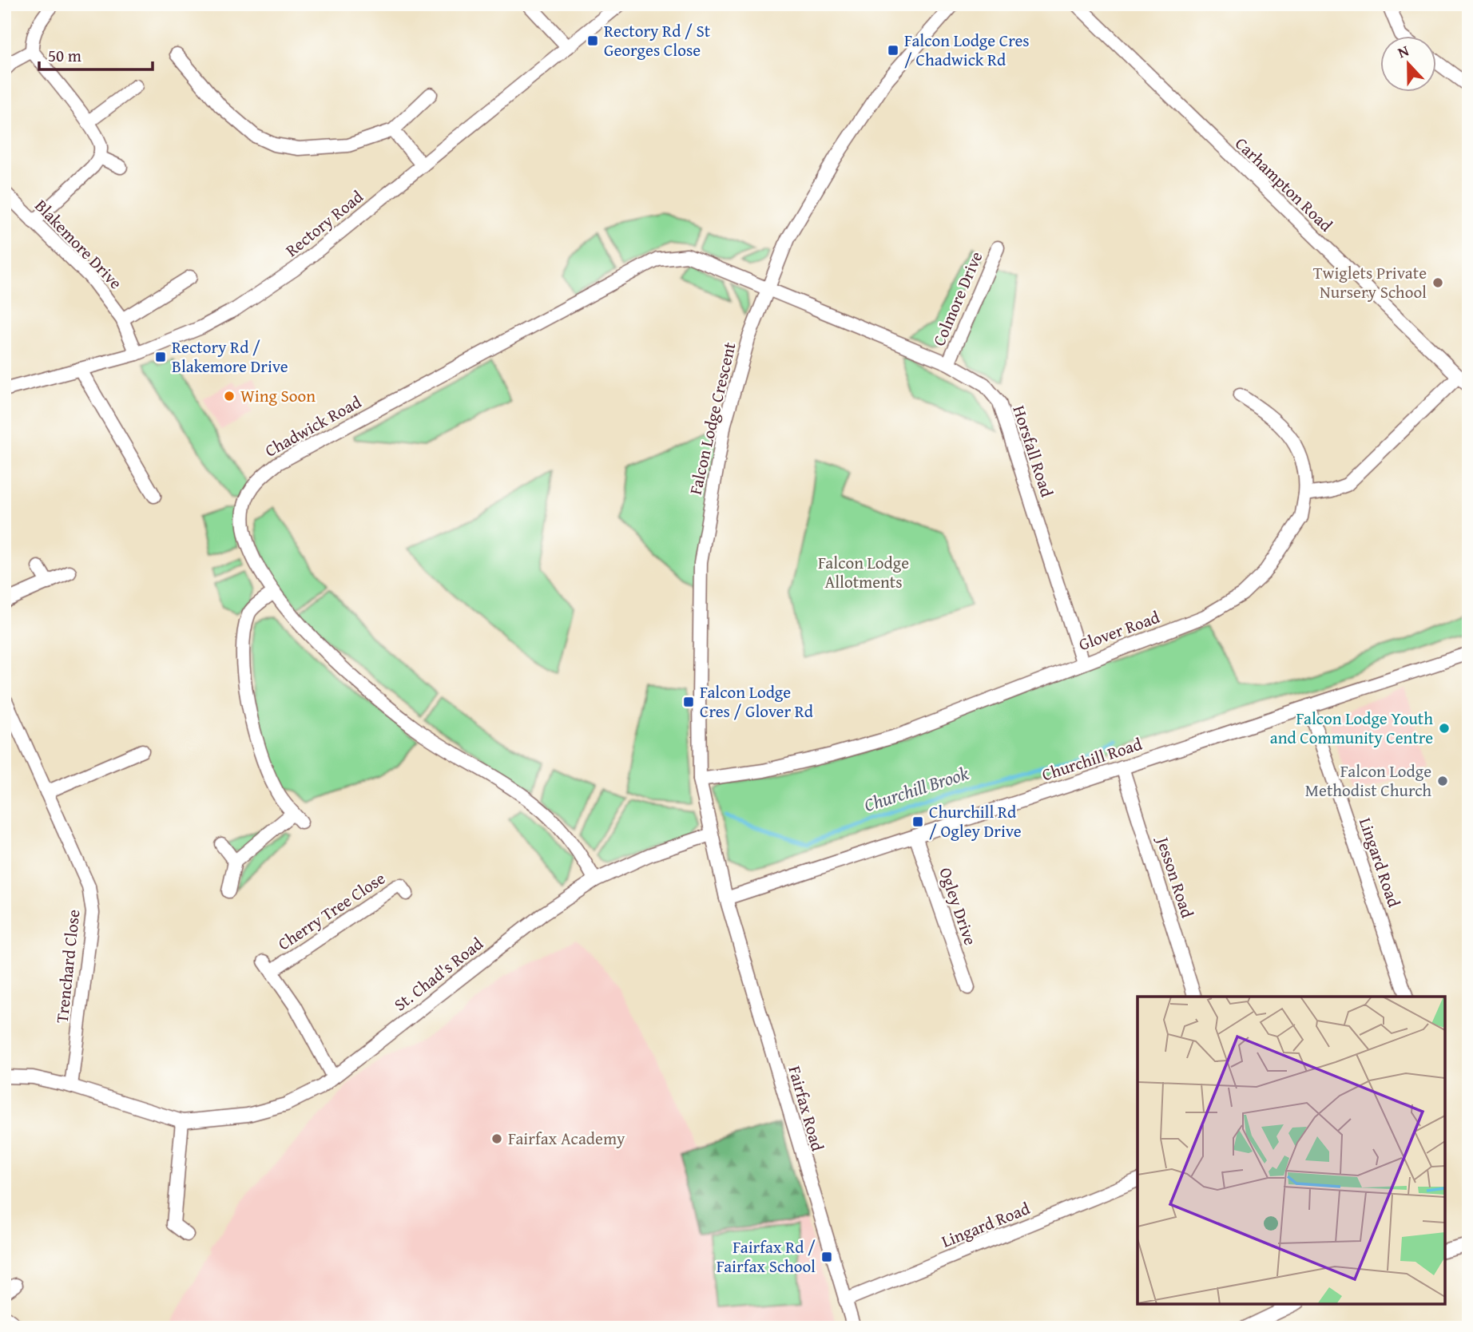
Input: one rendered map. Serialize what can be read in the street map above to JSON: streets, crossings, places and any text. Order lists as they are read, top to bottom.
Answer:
{
  "streets": {
    "street": [
      "Carhampton Road",
      "Rectory Road",
      "Blakemore Drive",
      "Colmore Drive",
      "Falcon Lodge Crescent",
      "Chadwick Road",
      "Horsfall Road",
      "Glover Road",
      "Churchill Road",
      "Lingard Road",
      "Jesson Road",
      "Ogley Drive",
      "Cherry Tree Close",
      "Trenchard Close",
      "St. Chad's Road",
      "Fairfax Road"
    ]
  },
  "crossings": [
    ["Rectory Road", "Blakemore Drive"],
    ["Colmore Drive", "Horsfall Road"],
    ["Falcon Lodge Crescent", "Chadwick Road"],
    ["Falcon Lodge Crescent", "Horsfall Road"],
    ["Falcon Lodge Crescent", "Glover Road"],
    ["Falcon Lodge Crescent", "Churchill Road"],
    ["Falcon Lodge Crescent", "St. Chad's Road"],
    ["Falcon Lodge Crescent", "Fairfax Road"],
    ["Chadwick Road", "Horsfall Road"],
    ["Chadwick Road", "St. Chad's Road"],
    ["Horsfall Road", "Glover Road"],
    ["Churchill Road", "Lingard Road"],
    ["Churchill Road", "Jesson Road"],
    ["Churchill Road", "Ogley Drive"],
    ["Churchill Road", "Fairfax Road"],
    ["Lingard Road", "Fairfax Road"],
    ["Cherry Tree Close", "St. Chad's Road"],
    ["Trenchard Close", "St. Chad's Road"]
  ],
  "water": ["Churchill Brook"],
  "parks": ["Falcon Lodge Allotments"],
  "places": {
    "transit": [
      "Rectory Rd / St Georges Close",
      "Falcon Lodge Cres / Chadwick Rd",
      "Rectory Rd / Blakemore Drive",
      "Falcon Lodge Cres / Glover Rd",
      "Churchill Rd / Ogley Drive",
      "Fairfax Rd / Fairfax School"
    ],
    "other": [
      "Twiglets Private Nursery School",
      "Wing Soon",
      "Falcon Lodge Youth and Community Centre",
      "Falcon Lodge Methodist Church",
      "Fairfax Academy"
    ]
  },
  "scale_bar": "50 m",
  "north": "top"
}
